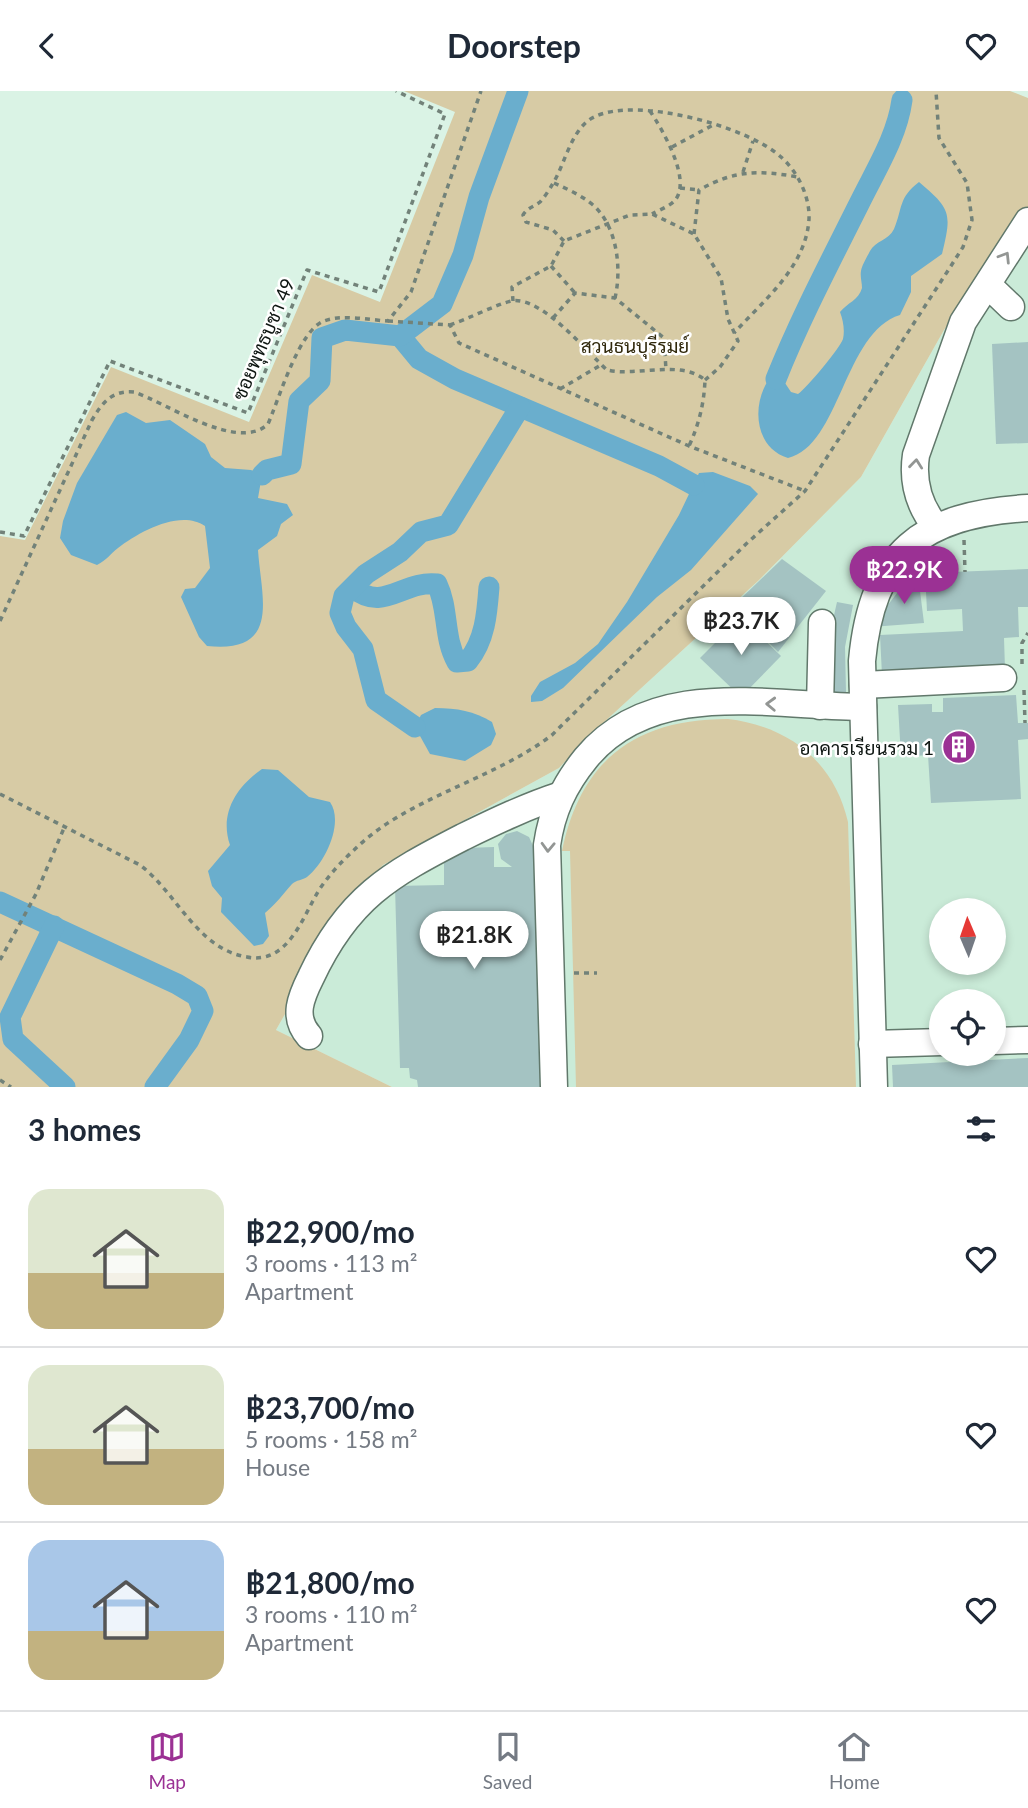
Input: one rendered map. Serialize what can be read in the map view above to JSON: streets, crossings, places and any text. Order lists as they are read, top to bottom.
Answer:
{
  "streets": {
    "path": ["ซอยพุทธบูชา 49"]
  },
  "parks": ["สวนธนบุรีรมย์"],
  "places": {
    "building": ["อาคารเรียนรวม 1"]
  },
  "north": "top",
  "page": {
    "header": "Doorstep",
    "price": ["฿22.9K", "฿23.7K", "฿21.8K"],
    "heading": "3 homes",
    "list": [
      {
        "name": "฿22,900/mo",
        "note": "3 rooms · 113 m² · Apartment"
      },
      {
        "name": "฿23,700/mo",
        "note": "5 rooms · 158 m² · House"
      },
      {
        "name": "฿21,800/mo",
        "note": "3 rooms · 110 m² · Apartment"
      }
    ],
    "tabs": ["Map", "Saved", "Home"]
  }
}
